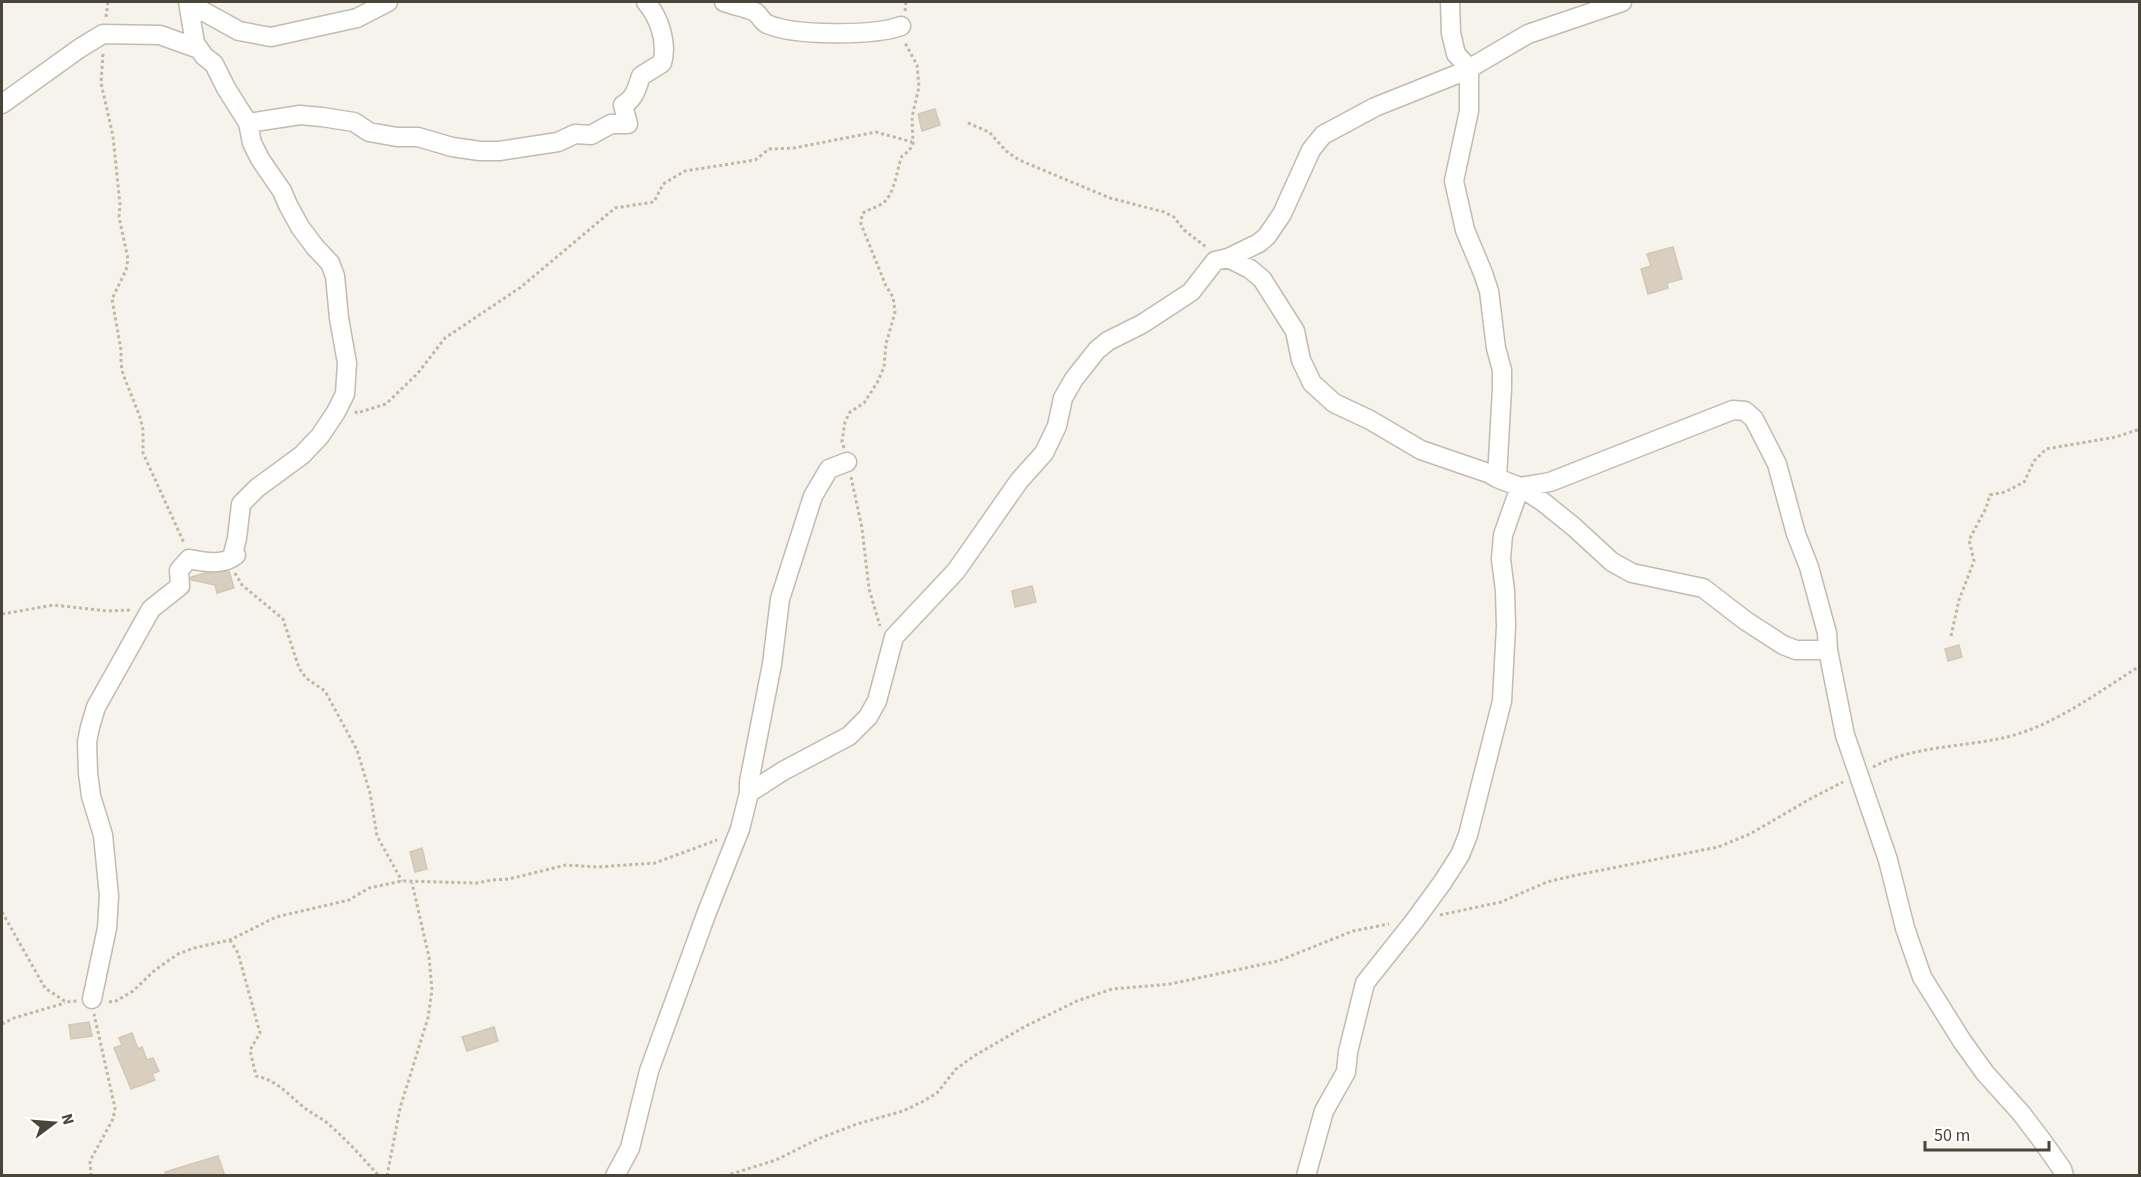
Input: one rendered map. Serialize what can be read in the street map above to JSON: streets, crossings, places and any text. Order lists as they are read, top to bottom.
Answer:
{
  "scale_bar": "50 m",
  "north": "right"
}
